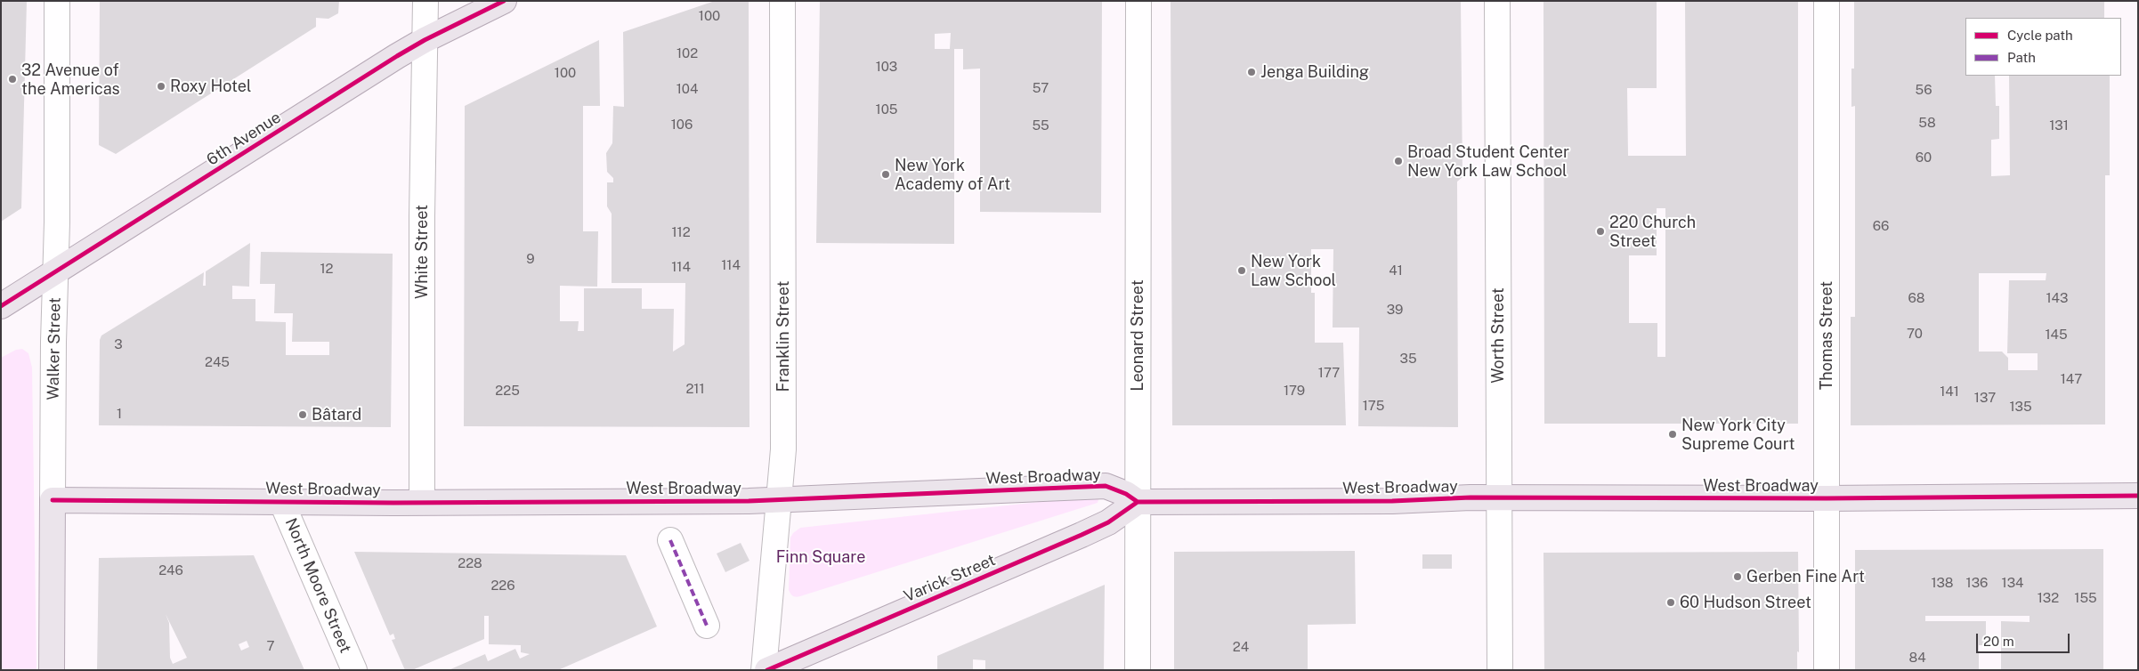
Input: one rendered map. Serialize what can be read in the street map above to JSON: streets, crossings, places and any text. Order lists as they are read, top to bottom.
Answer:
{
  "streets": {
    "main road": [
      "6th Avenue",
      "Walker Street",
      "West Broadway",
      "Varick Street"
    ],
    "street": [
      "White Street",
      "Leonard Street",
      "Worth Street",
      "Thomas Street",
      "Franklin Street",
      "North Moore Street"
    ]
  },
  "crossings": [
    ["6th Avenue", "White Street"],
    ["6th Avenue", "Walker Street"],
    ["White Street", "West Broadway"],
    ["Leonard Street", "West Broadway"],
    ["Leonard Street", "Varick Street"],
    ["Worth Street", "West Broadway"],
    ["Thomas Street", "West Broadway"],
    ["Franklin Street", "West Broadway"],
    ["Walker Street", "West Broadway"],
    ["West Broadway", "Varick Street"],
    ["West Broadway", "North Moore Street"]
  ],
  "parks": ["Finn Square"],
  "places": [
    "Jenga Building",
    "32 Avenue of the Americas",
    "Roxy Hotel",
    "Broad Student Center New York Law School",
    "New York Academy of Art",
    "220 Church Street",
    "New York Law School",
    "Bâtard",
    "New York City Supreme Court",
    "Gerben Fine Art",
    "60 Hudson Street"
  ],
  "house_numbers": [
    "100",
    "102",
    "103",
    "100",
    "57",
    "104",
    "56",
    "105",
    "58",
    "106",
    "55",
    "131",
    "60",
    "66",
    "112",
    "9",
    "114",
    "114",
    "12",
    "41",
    "68",
    "143",
    "39",
    "70",
    "145",
    "3",
    "35",
    "245",
    "177",
    "147",
    "211",
    "225",
    "179",
    "141",
    "137",
    "175",
    "135",
    "1",
    "228",
    "246",
    "138",
    "136",
    "134",
    "226",
    "132",
    "155",
    "7",
    "24",
    "84"
  ],
  "legend": ["Cycle path", "Path"],
  "scale_bar": "20 m"
}
